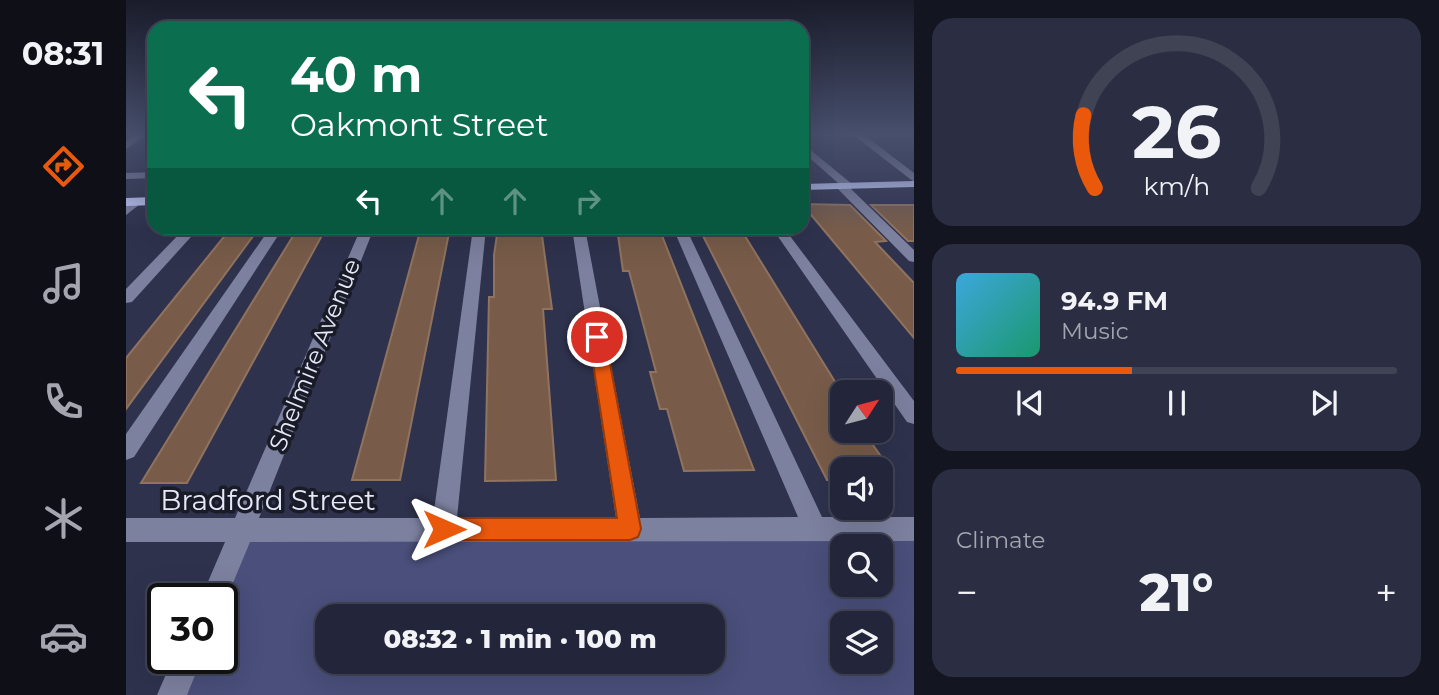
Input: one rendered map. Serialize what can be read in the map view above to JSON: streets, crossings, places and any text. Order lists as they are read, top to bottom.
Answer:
{
  "streets": {
    "street": ["Shelmire Avenue", "Bradford Street"]
  },
  "crossings": [
    ["Shelmire Avenue", "Bradford Street"]
  ],
  "north": "top right",
  "page": {
    "tabs": "08:31",
    "turn": ["40 m", "Oakmont Street"],
    "song": ["94.9 FM", "Music"],
    "tile": "Climate",
    "heat": ["−", "21°", "+"],
    "limit": "30",
    "trip": "08:32 · 1 min · 100 m",
    "gauge": ["26", "km/h"]
  }
}
